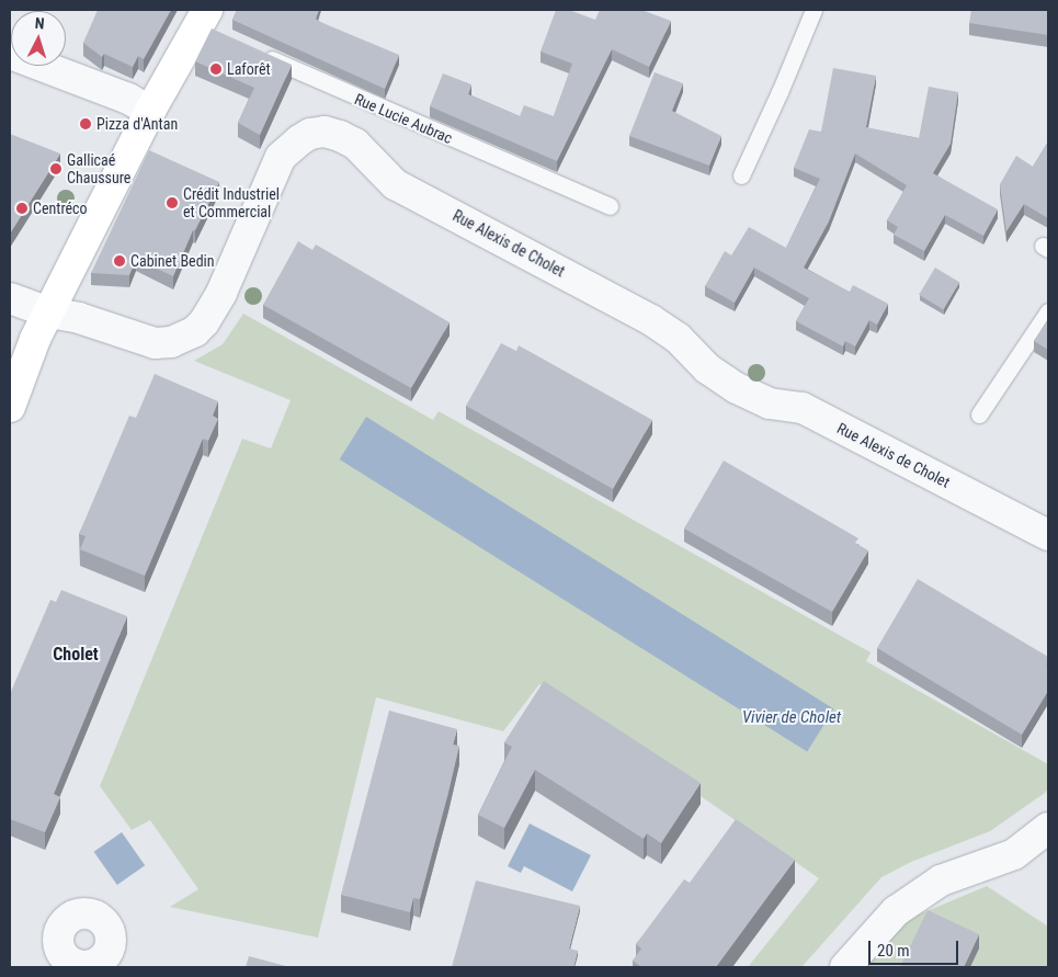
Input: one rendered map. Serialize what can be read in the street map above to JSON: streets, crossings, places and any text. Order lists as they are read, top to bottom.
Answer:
{
  "streets": {
    "street": ["Rue Alexis de Cholet"],
    "lane": ["Rue Lucie Aubrac"]
  },
  "districts": ["Cholet"],
  "water": ["Vivier de Cholet"],
  "places": [
    "Laforêt",
    "Pizza d'Antan",
    "Gallicaé Chaussure",
    "Crédit Industriel et Commercial",
    "Centréco",
    "Cabinet Bedin"
  ],
  "scale_bar": "20 m",
  "north": "top"
}
